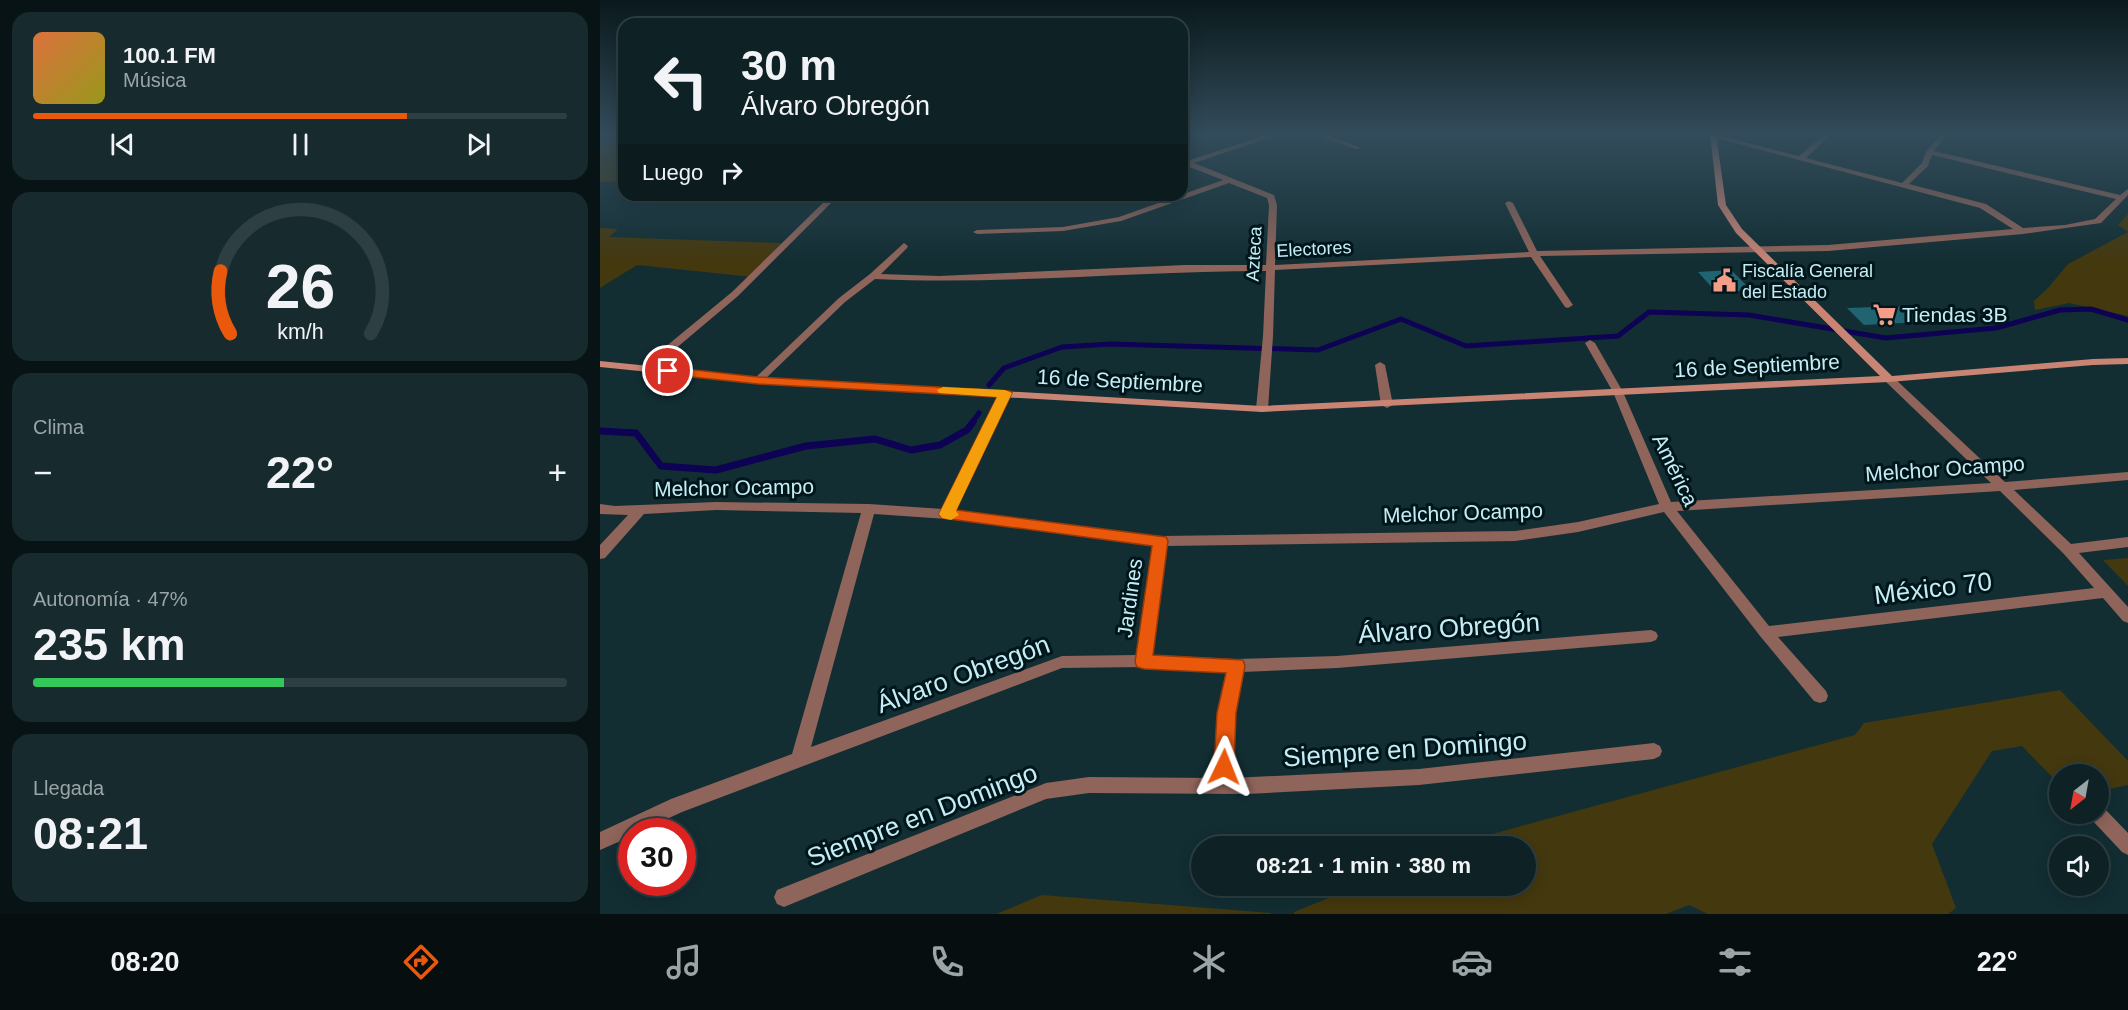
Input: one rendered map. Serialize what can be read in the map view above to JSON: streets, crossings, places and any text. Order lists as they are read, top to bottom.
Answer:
{
  "streets": {
    "street": [
      "Electores",
      "Azteca",
      "16 de Septiembre",
      "Melchor Ocampo",
      "América",
      "México 70",
      "Jardines",
      "Álvaro Obregón",
      "Siempre en Domingo"
    ]
  },
  "crossings": [
    ["Electores", "Azteca"],
    ["Azteca", "16 de Septiembre"],
    ["16 de Septiembre", "América"],
    ["Melchor Ocampo", "América"],
    ["Melchor Ocampo", "Jardines"],
    ["América", "México 70"],
    ["Jardines", "Álvaro Obregón"]
  ],
  "places": {
    "public building": ["Fiscalía General del Estado"],
    "supermarket": ["Tiendas 3B"]
  },
  "north": "bottom left",
  "page": {
    "turn": ["30 m", "Álvaro Obregón"],
    "song": ["100.1 FM", "Música"],
    "then": "Luego",
    "tile": [
      "Clima",
      ["Autonomía · 47%", "235 km"],
      ["Llegada", "08:21"]
    ],
    "heat": ["−", "22°", "+"],
    "limit": "30",
    "trip": "08:21 · 1 min · 380 m",
    "tabs": ["08:20", "22°"],
    "gauge": ["26", "km/h"]
  }
}
